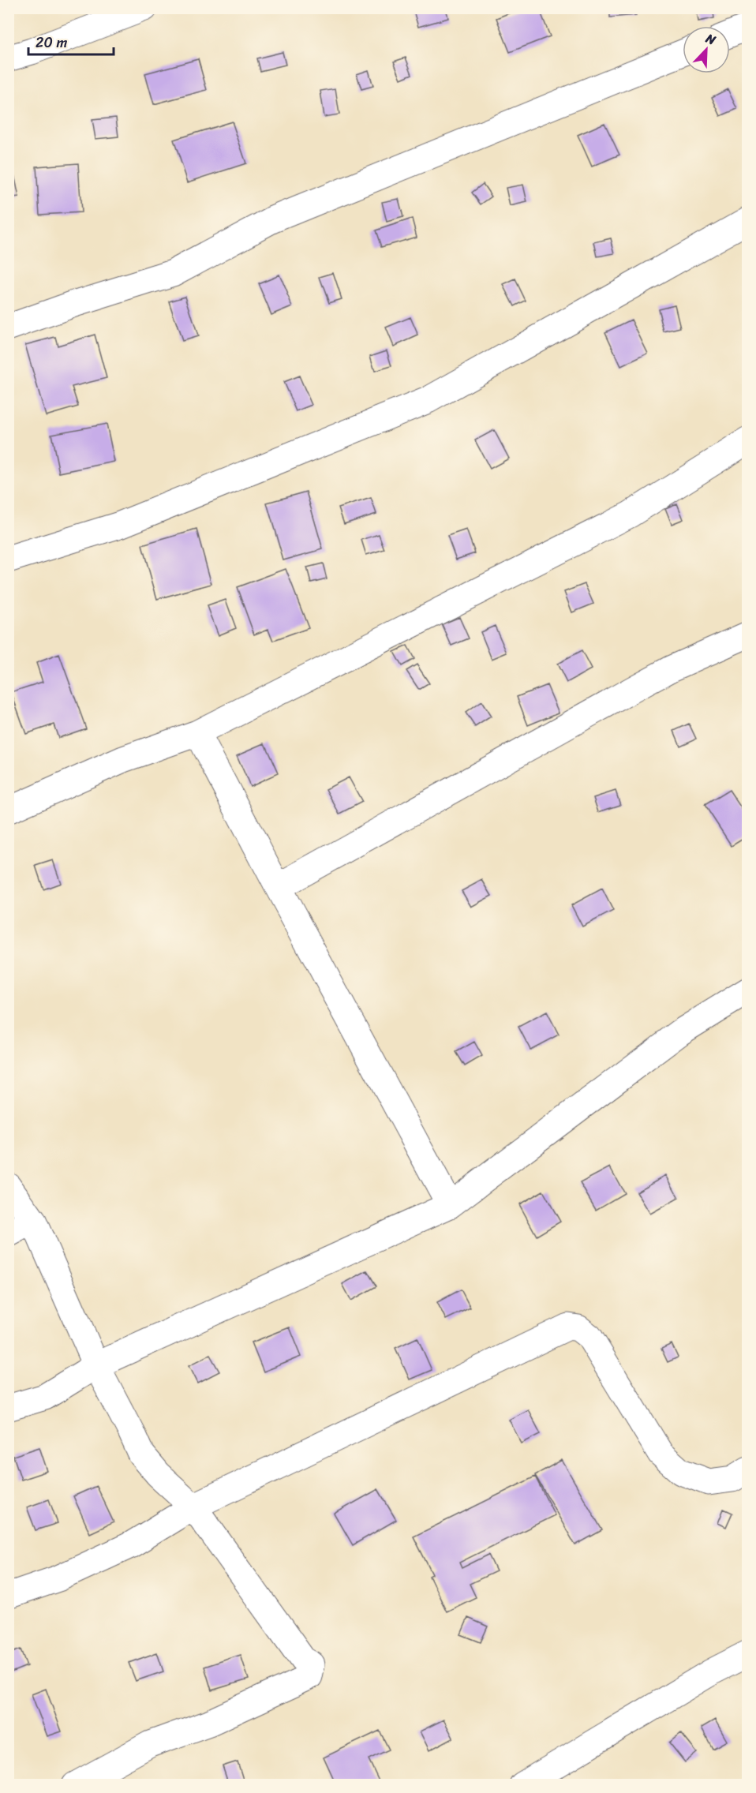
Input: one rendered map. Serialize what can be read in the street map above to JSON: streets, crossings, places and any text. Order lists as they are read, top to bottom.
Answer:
{
  "scale_bar": "20 m",
  "north": "top right"
}
